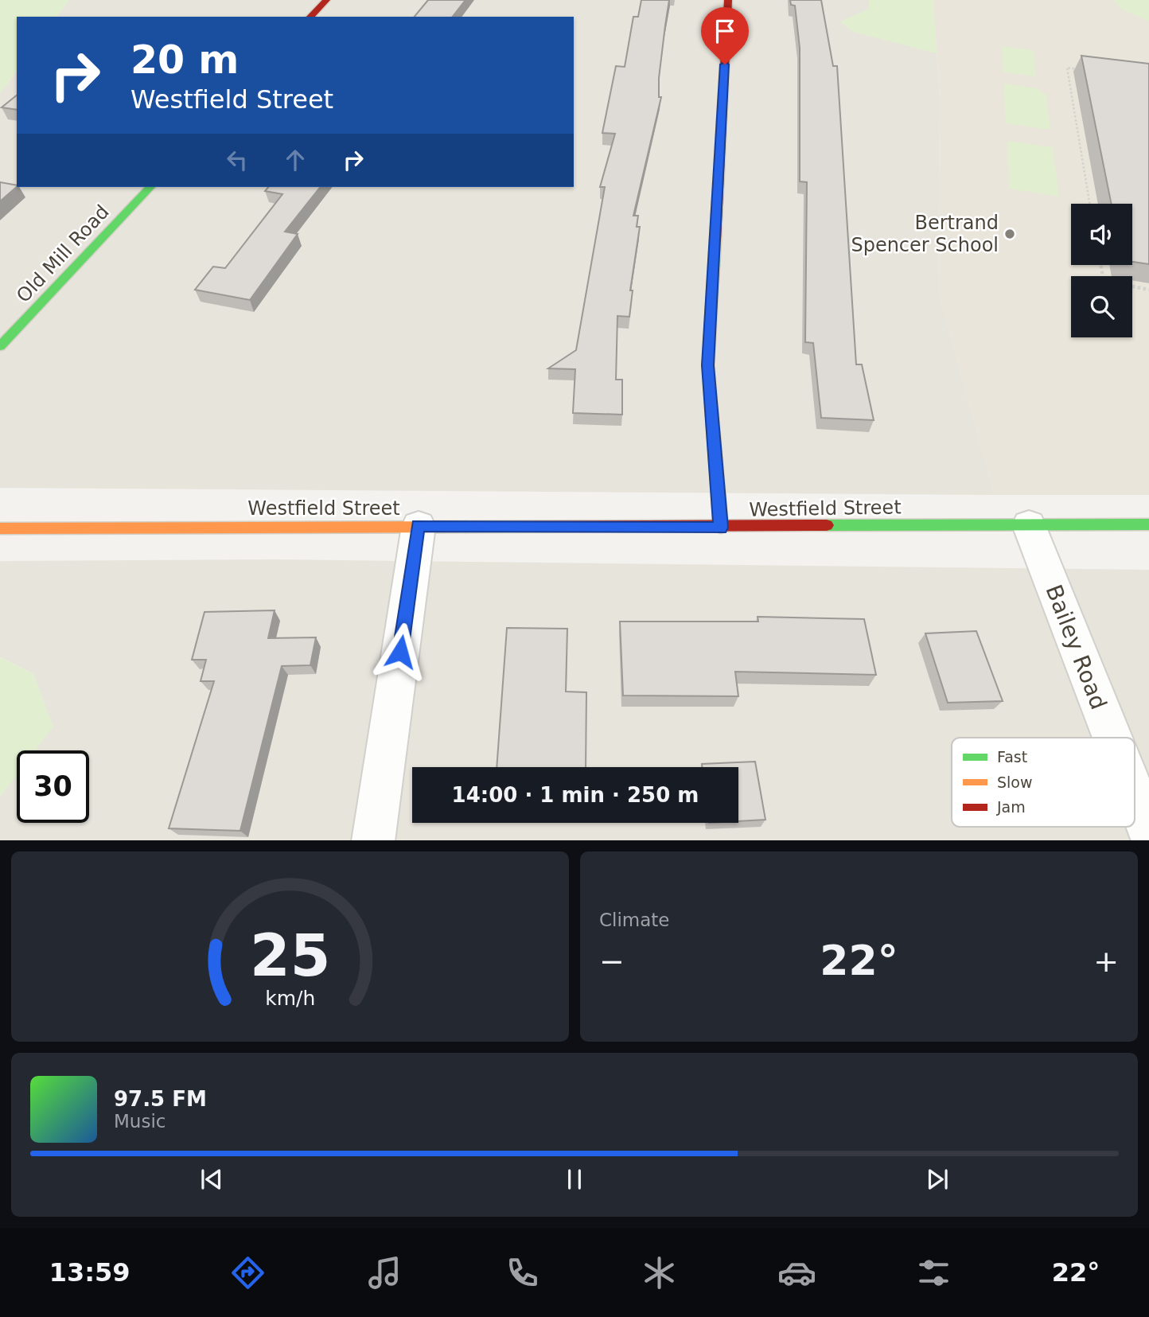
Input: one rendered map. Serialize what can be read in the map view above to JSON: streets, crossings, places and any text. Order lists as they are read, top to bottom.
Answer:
{
  "streets": {
    "street": ["Old Mill Road", "Westfield Street", "Bailey Road"]
  },
  "crossings": [
    ["Westfield Street", "Bailey Road"]
  ],
  "places": ["Bertrand Spencer School"],
  "legend": ["Fast", "Slow", "Jam"],
  "page": {
    "turn": ["20 m", "Westfield Street"],
    "limit": "30",
    "trip": "14:00 · 1 min · 250 m",
    "tile": "Climate",
    "heat": ["−", "22°", "+"],
    "song": ["97.5 FM", "Music"],
    "tabs": ["13:59", "22°"],
    "gauge": ["25", "km/h"]
  }
}
